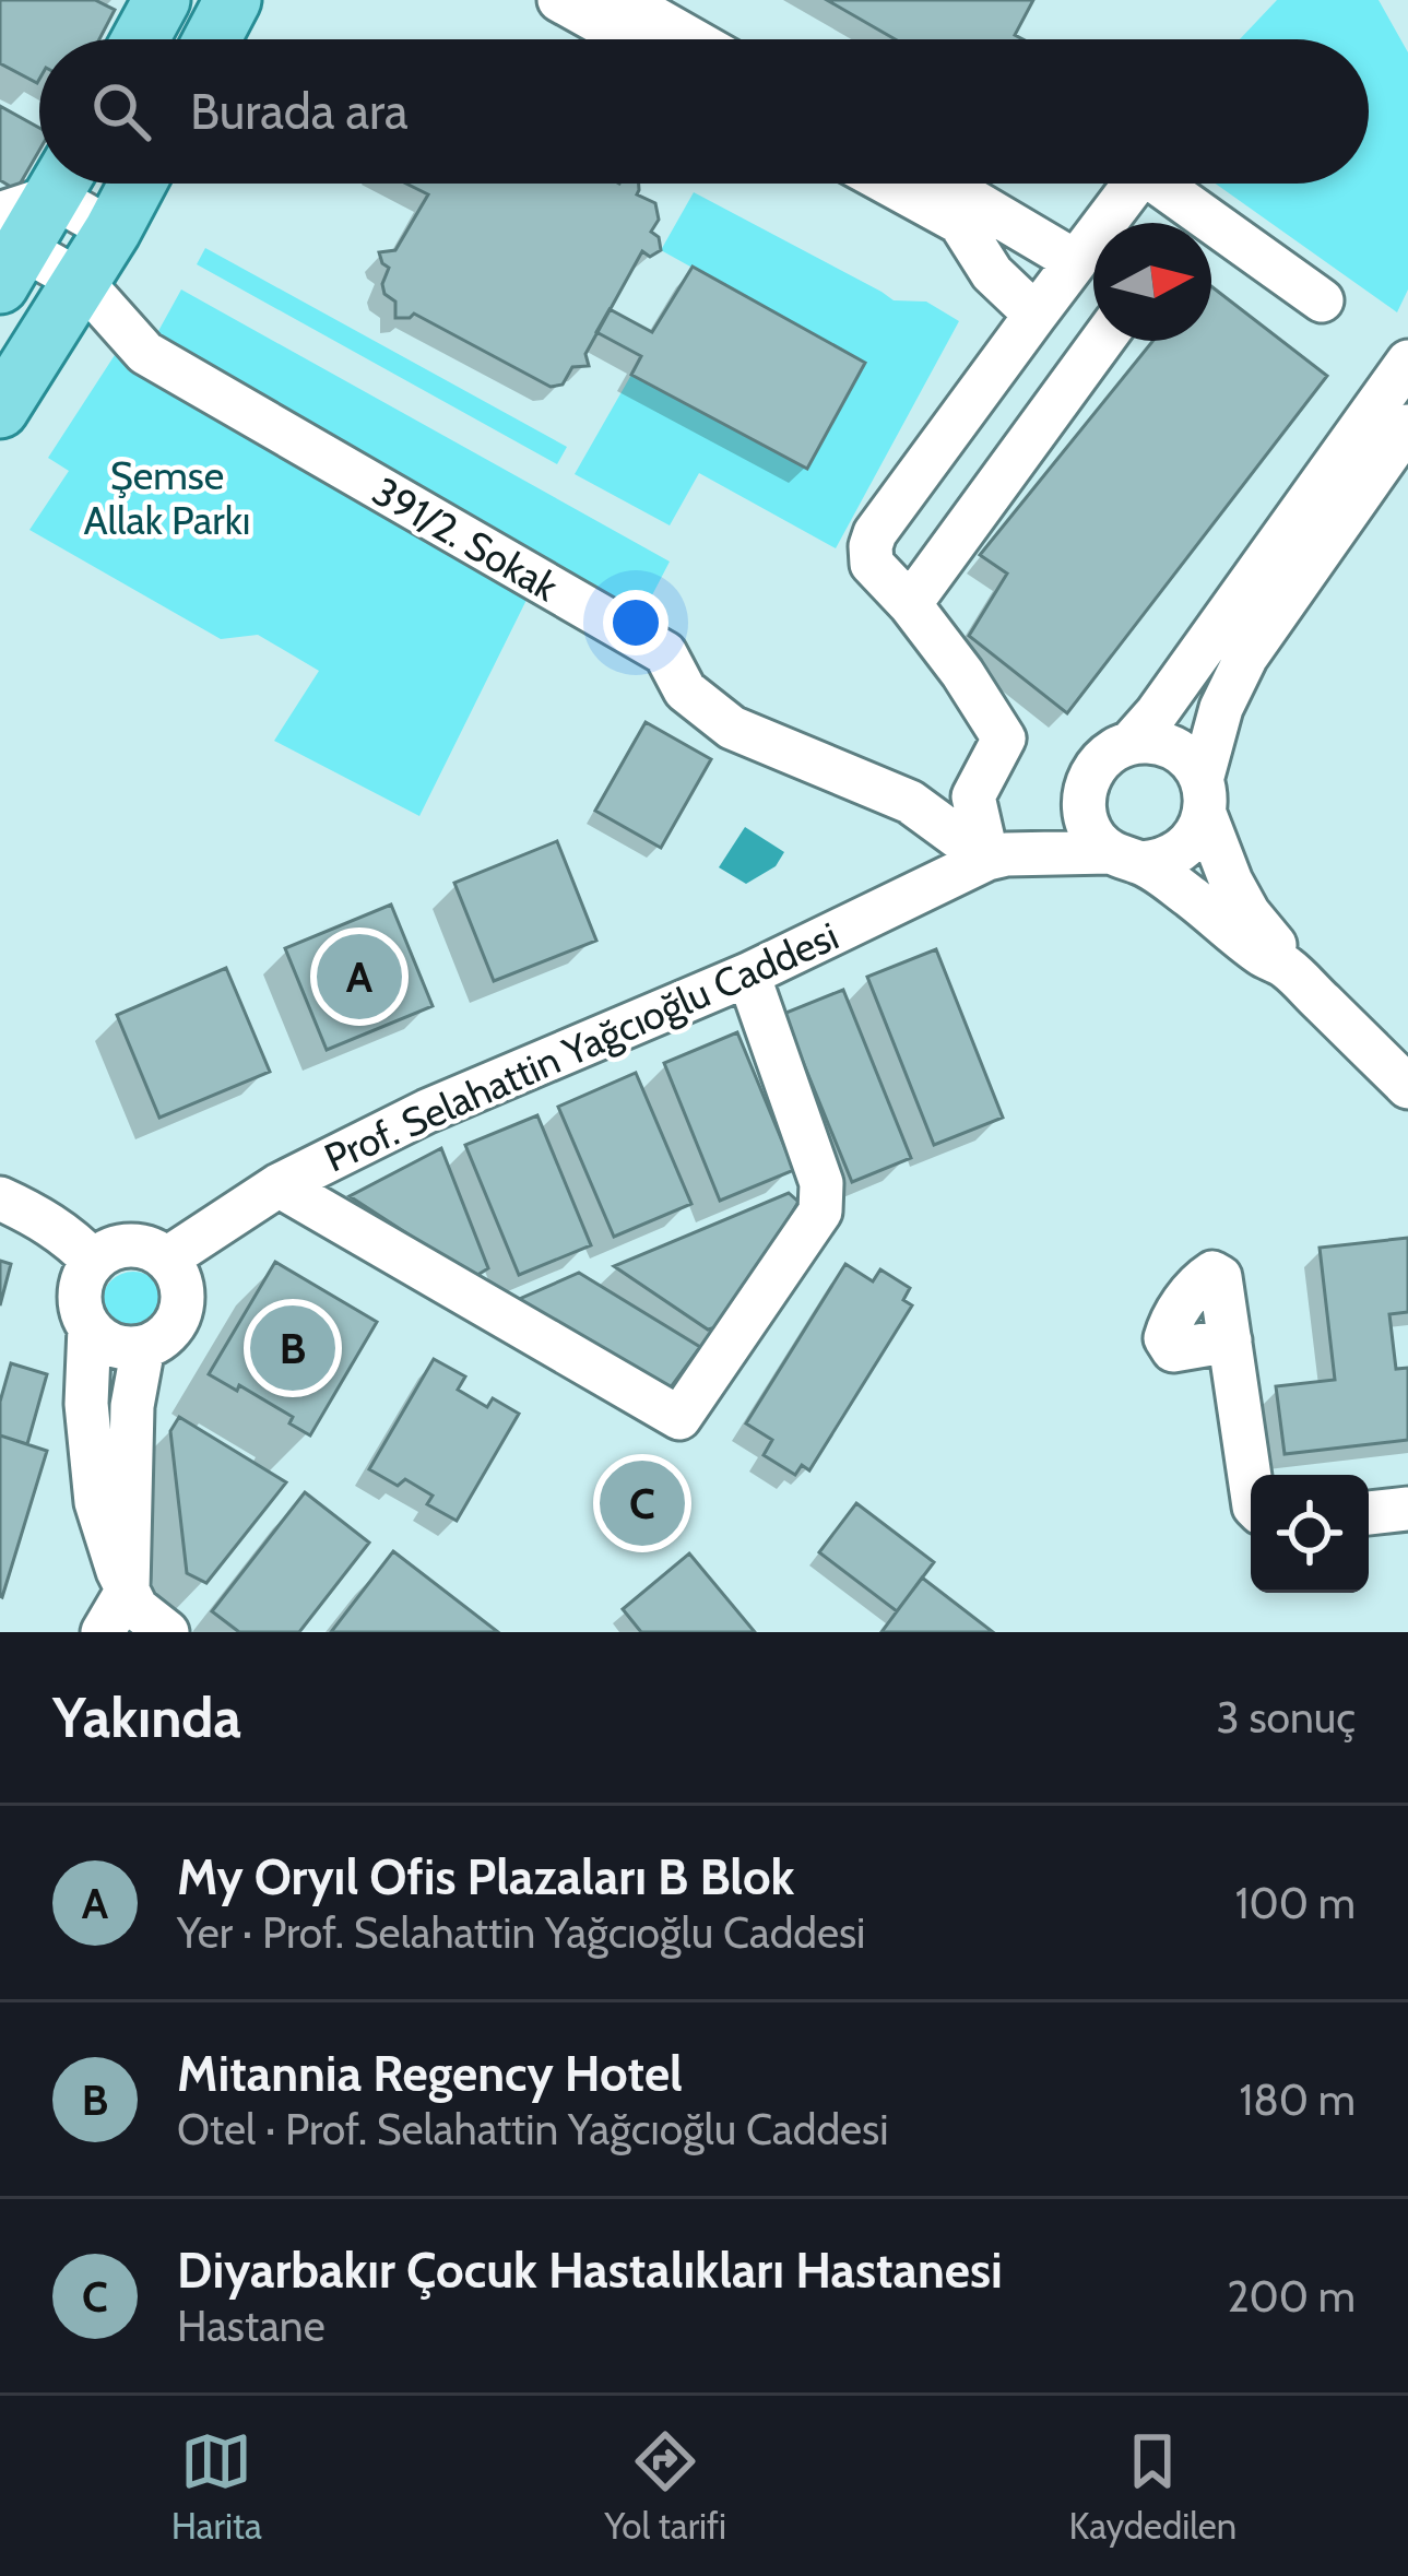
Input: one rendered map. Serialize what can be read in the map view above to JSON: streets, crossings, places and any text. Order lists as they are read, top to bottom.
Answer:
{
  "streets": {
    "street": ["391/2. Sokak", "Prof. Selahattin Yağcıoğlu Caddesi"]
  },
  "crossings": [
    ["391/2. Sokak", "Prof. Selahattin Yağcıoğlu Caddesi"]
  ],
  "parks": ["Şemse Allak Parkı"],
  "north": "right",
  "page": {
    "search": "Burada ara",
    "pins": ["A", "B", "C"],
    "heading": ["Yakında", "3 sonuç"],
    "list": [
      {
        "mark": "A",
        "name": "My Oryıl Ofis Plazaları B Blok",
        "note": "Yer · Prof. Selahattin Yağcıoğlu Caddesi",
        "value": "100 m"
      },
      {
        "mark": "B",
        "name": "Mitannia Regency Hotel",
        "note": "Otel · Prof. Selahattin Yağcıoğlu Caddesi",
        "value": "180 m"
      },
      {
        "mark": "C",
        "name": "Diyarbakır Çocuk Hastalıkları Hastanesi",
        "note": "Hastane",
        "value": "200 m"
      }
    ],
    "nav": ["Harita", "Yol tarifi", "Kaydedilen"]
  }
}
